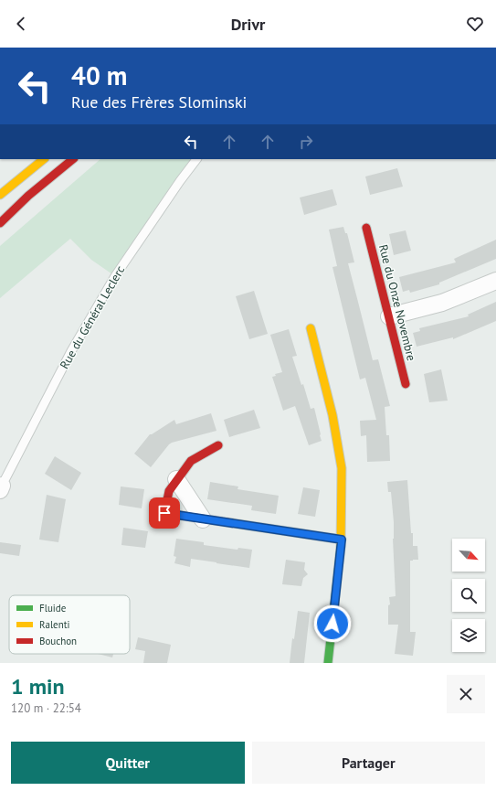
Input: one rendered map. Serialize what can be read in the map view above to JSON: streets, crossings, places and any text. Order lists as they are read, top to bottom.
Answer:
{
  "streets": {
    "main road": ["Rue du Onze Novembre"],
    "lane": ["Rue du Général Leclerc"]
  },
  "legend": ["Fluide", "Ralenti", "Bouchon"],
  "north": "bottom right",
  "page": {
    "header": "Drivr",
    "turn": ["40 m", "Rue des Frères Slominski"],
    "heading": ["1 min", "120 m · 22:54"],
    "buttons": ["Quitter", "Partager"]
  }
}
